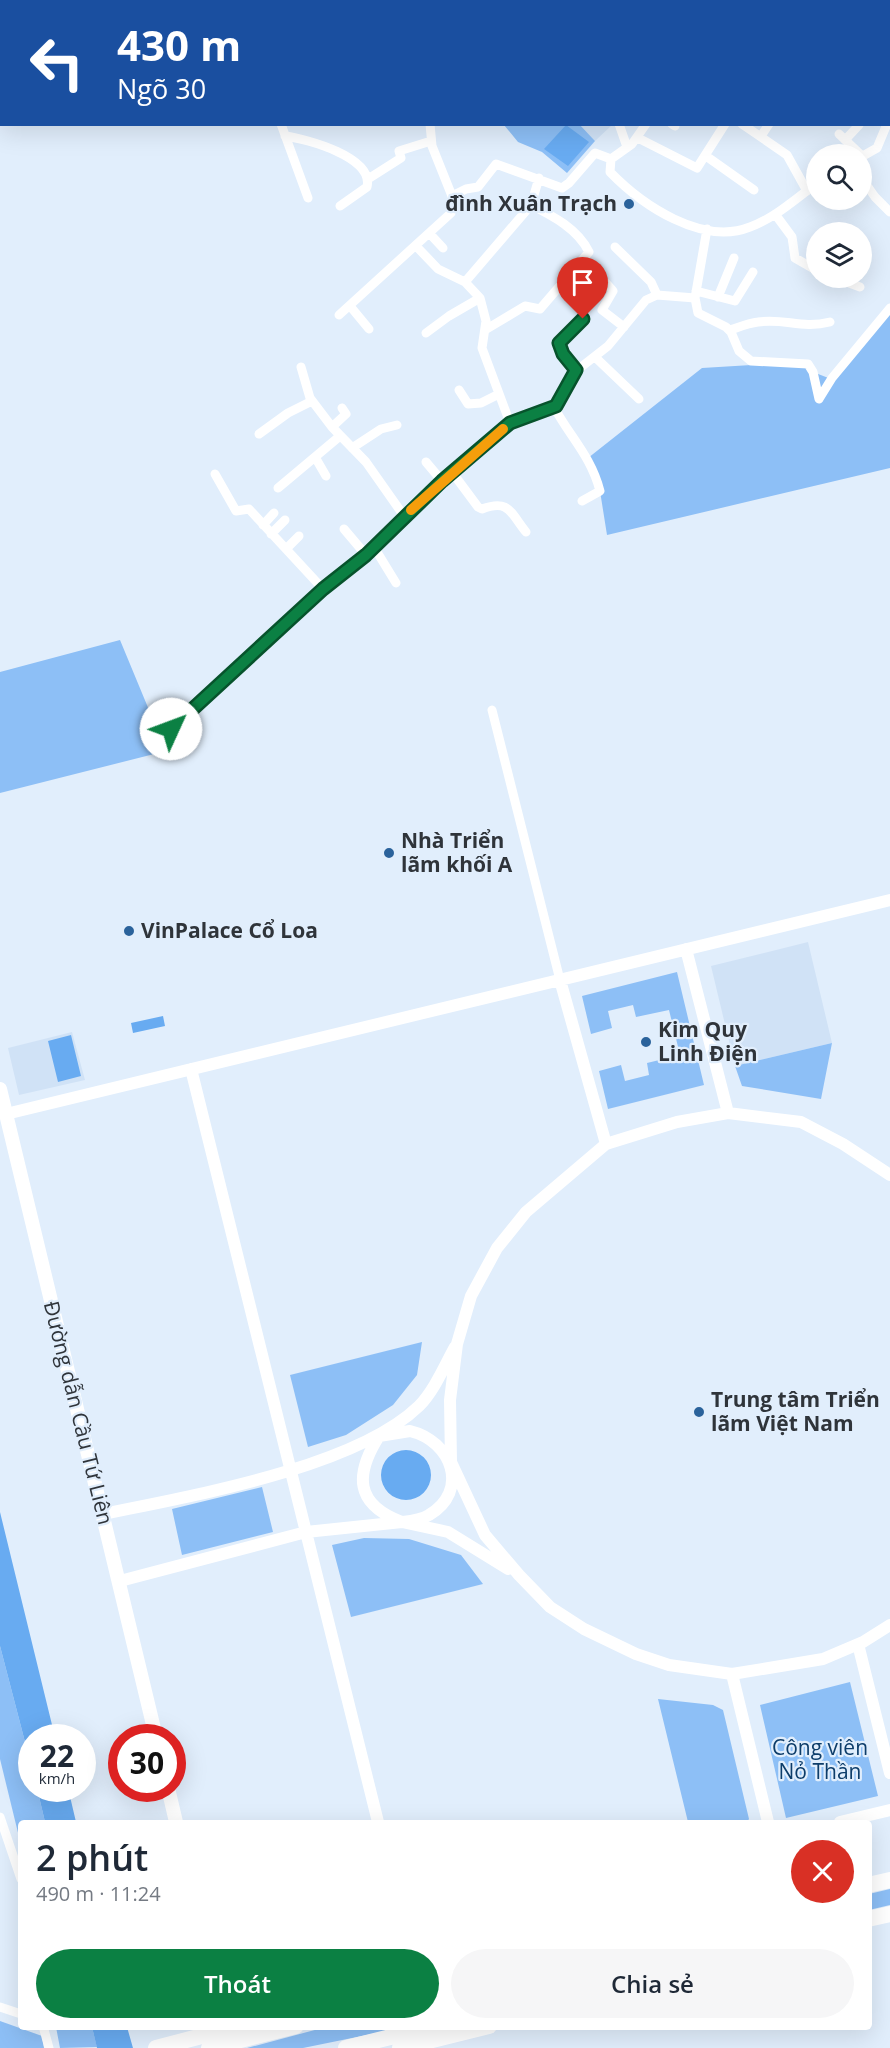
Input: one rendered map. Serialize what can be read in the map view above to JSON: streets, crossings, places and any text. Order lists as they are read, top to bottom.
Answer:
{
  "streets": {
    "main road": ["Đường dẫn Cầu Tứ Liên"]
  },
  "parks": ["Công viên Nỏ Thần"],
  "places": [
    "đình Xuân Trạch",
    "Nhà Triển lãm khối A",
    "VinPalace Cổ Loa",
    "Kim Quy Linh Điện",
    "Trung tâm Triển lãm Việt Nam"
  ],
  "page": {
    "turn": ["430 m", "Ngõ 30"],
    "speed": "22 km/h",
    "limit": "30",
    "heading": ["2 phút", "490 m · 11:24"],
    "buttons": ["Thoát", "Chia sẻ"]
  }
}
